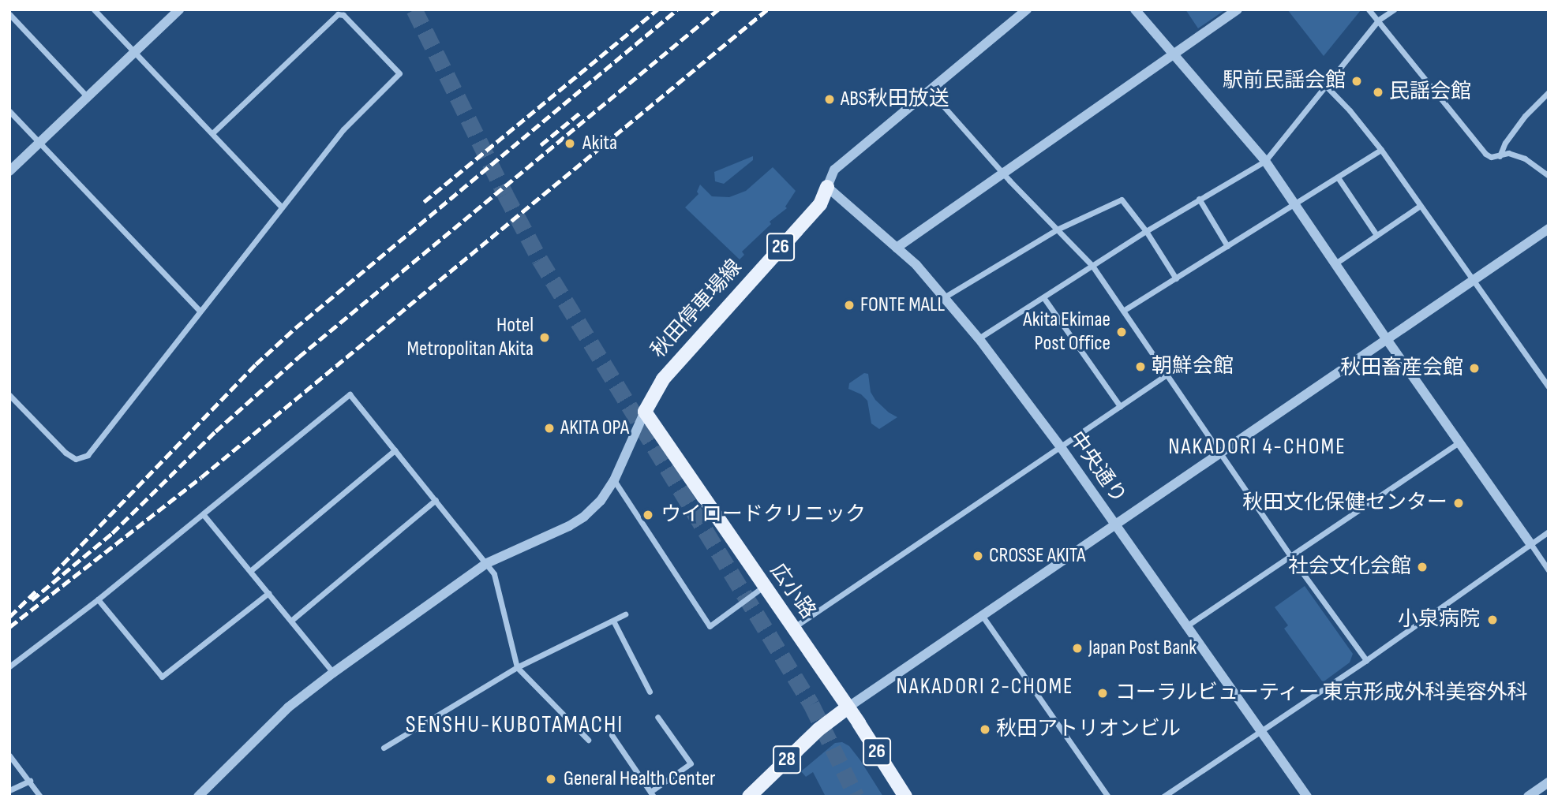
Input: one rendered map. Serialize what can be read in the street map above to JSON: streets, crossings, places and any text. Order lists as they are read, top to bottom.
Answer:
{
  "streets": {
    "main road": [
      "26",
      "秋田停車場線",
      "広小路",
      "28"
    ],
    "street": ["中央通り"]
  },
  "crossings": [
    ["秋田停車場線", "中央通り"],
    ["秋田停車場線", "広小路"],
    ["広小路", "28"]
  ],
  "districts": ["NAKADORI 4-CHOME", "NAKADORI 2-CHOME", "SENSHU-KUBOTAMACHI"],
  "places": [
    "駅前民謡会館",
    "民謡会館",
    "ABS秋田放送",
    "Akita",
    "FONTE MALL",
    "Akita Ekimae Post Office",
    "Hotel Metropolitan Akita",
    "朝鮮会館",
    "秋田畜産会館",
    "AKITA OPA",
    "秋田文化保健センター",
    "ウイロードクリニック",
    "CROSSE AKITA",
    "社会文化会館",
    "小泉病院",
    "Japan Post Bank",
    "コーラルビューティー 東京形成外科美容外科",
    "秋田アトリオンビル",
    "General Health Center"
  ]
}
